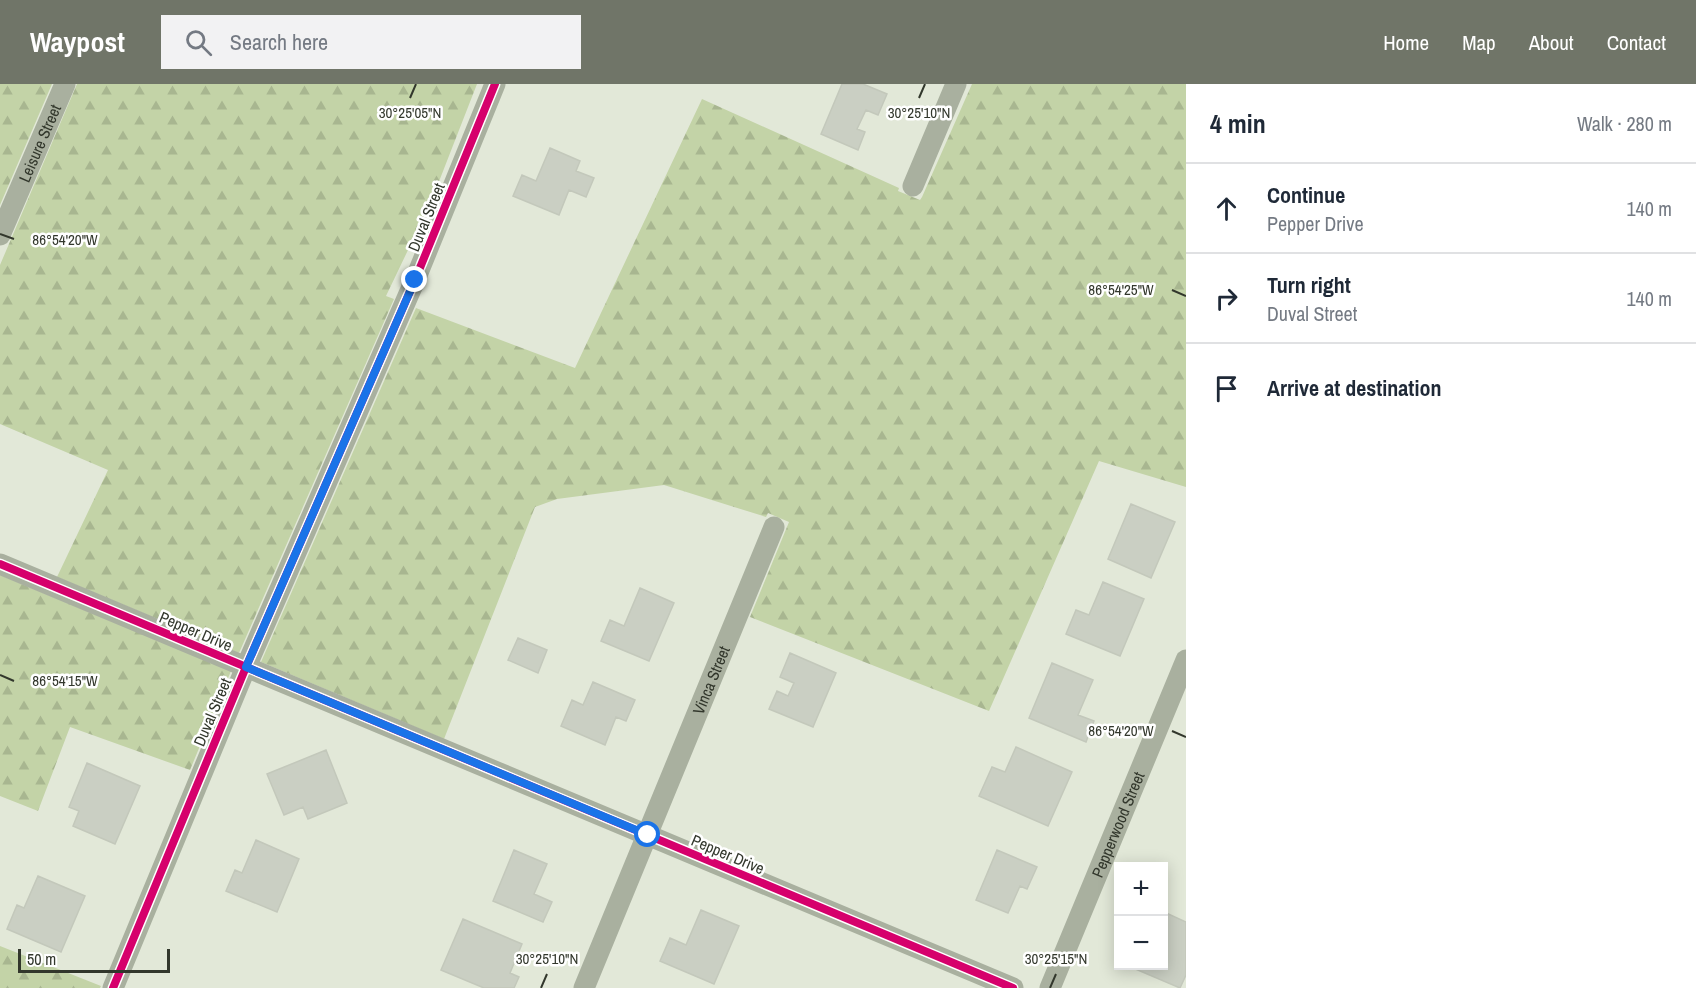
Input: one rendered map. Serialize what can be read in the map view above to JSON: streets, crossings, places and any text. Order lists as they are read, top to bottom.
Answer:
{
  "streets": {
    "street": [
      "Leisure Street",
      "Duval Street",
      "Pepper Drive",
      "Vinca Street",
      "Pepperwood Street"
    ]
  },
  "crossings": [
    ["Duval Street", "Pepper Drive"],
    ["Pepper Drive", "Vinca Street"]
  ],
  "scale_bar": "50 m",
  "page": {
    "header": "Waypost",
    "search": "Search here",
    "nav": [
      "Home",
      "Map",
      "About",
      "Contact"
    ],
    "heading": ["4 min", "Walk · 280 m"],
    "list": [
      ["Continue", "Pepper Drive", "140 m"],
      ["Turn right", "Duval Street", "140 m"],
      "Arrive at destination"
    ],
    "map_buttons": ["+", "−"],
    "scale": "50 m"
  },
  "coordinates": [
    "30°25'05\"N",
    "30°25'10\"N",
    "86°54'20\"W",
    "86°54'25\"W",
    "86°54'15\"W",
    "30°25'15\"N"
  ]
}
